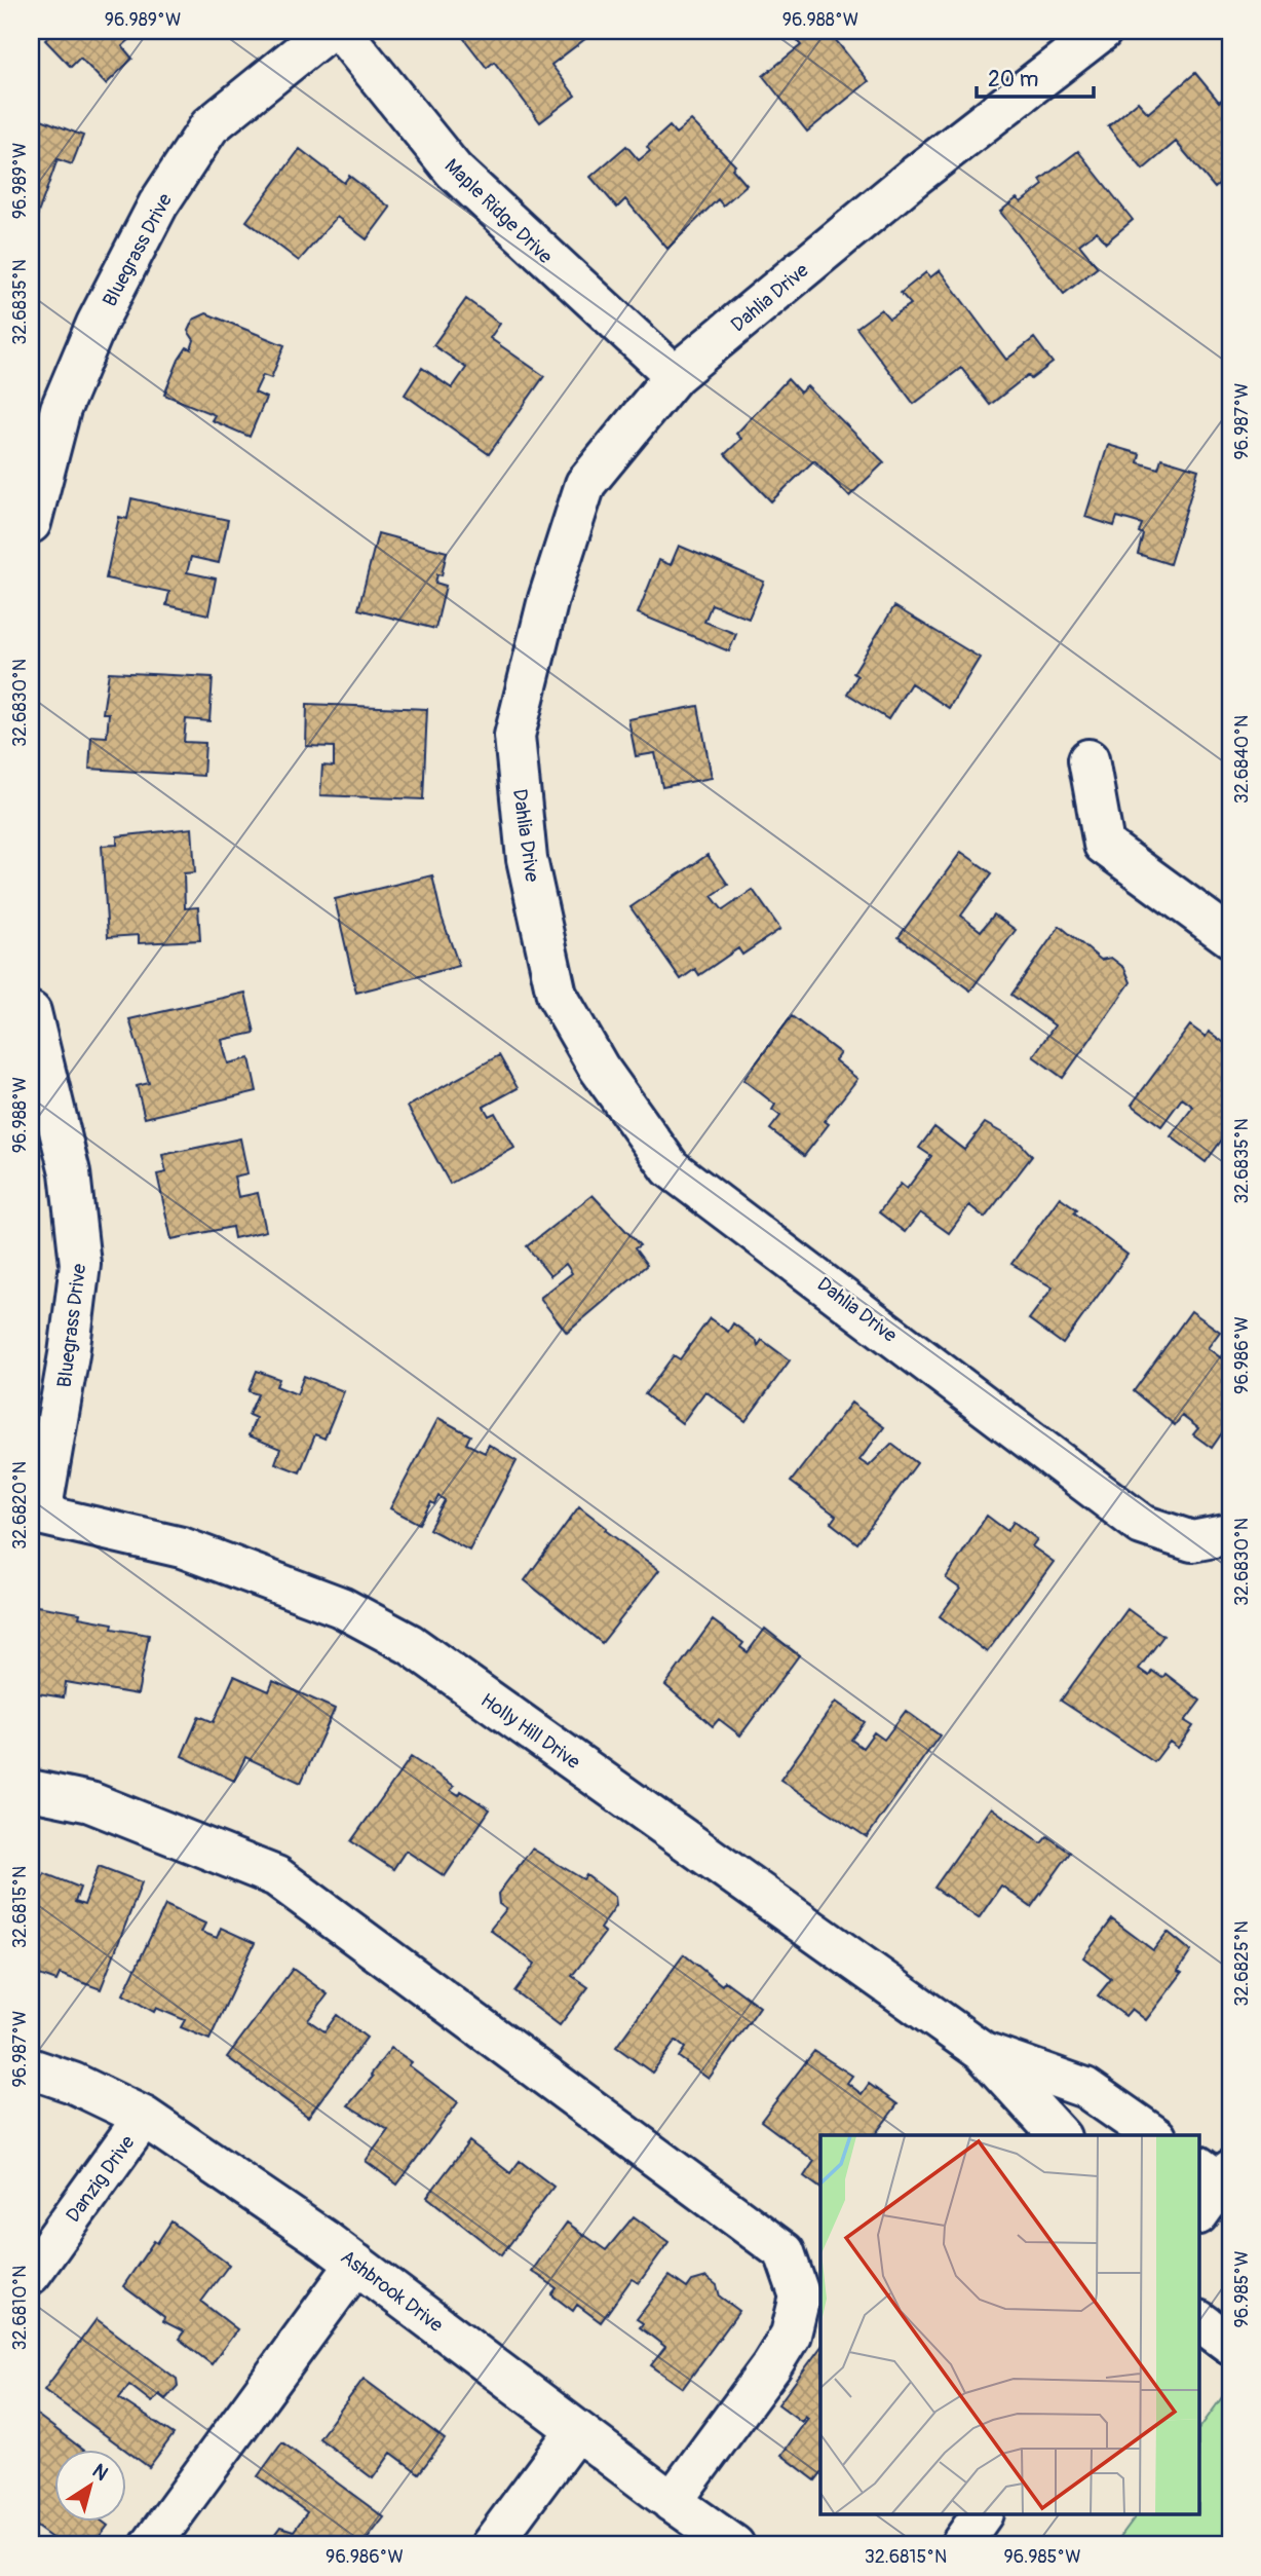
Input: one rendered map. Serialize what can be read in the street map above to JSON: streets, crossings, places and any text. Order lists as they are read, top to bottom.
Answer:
{
  "streets": {
    "street": [
      "Maple Ridge Drive",
      "Bluegrass Drive",
      "Dahlia Drive",
      "Holly Hill Drive",
      "Danzig Drive",
      "Ashbrook Drive"
    ]
  },
  "crossings": [
    ["Maple Ridge Drive", "Dahlia Drive"],
    ["Bluegrass Drive", "Holly Hill Drive"],
    ["Danzig Drive", "Ashbrook Drive"]
  ],
  "scale_bar": "20 m",
  "north": "top right",
  "coordinates": [
    "96.989°W",
    "96.988°W",
    "32.6835°N",
    "96.987°W",
    "32.6830°N",
    "32.6840°N",
    "96.986°W",
    "32.6820°N",
    "32.6815°N",
    "32.6825°N",
    "96.985°W",
    "32.6810°N"
  ]
}
